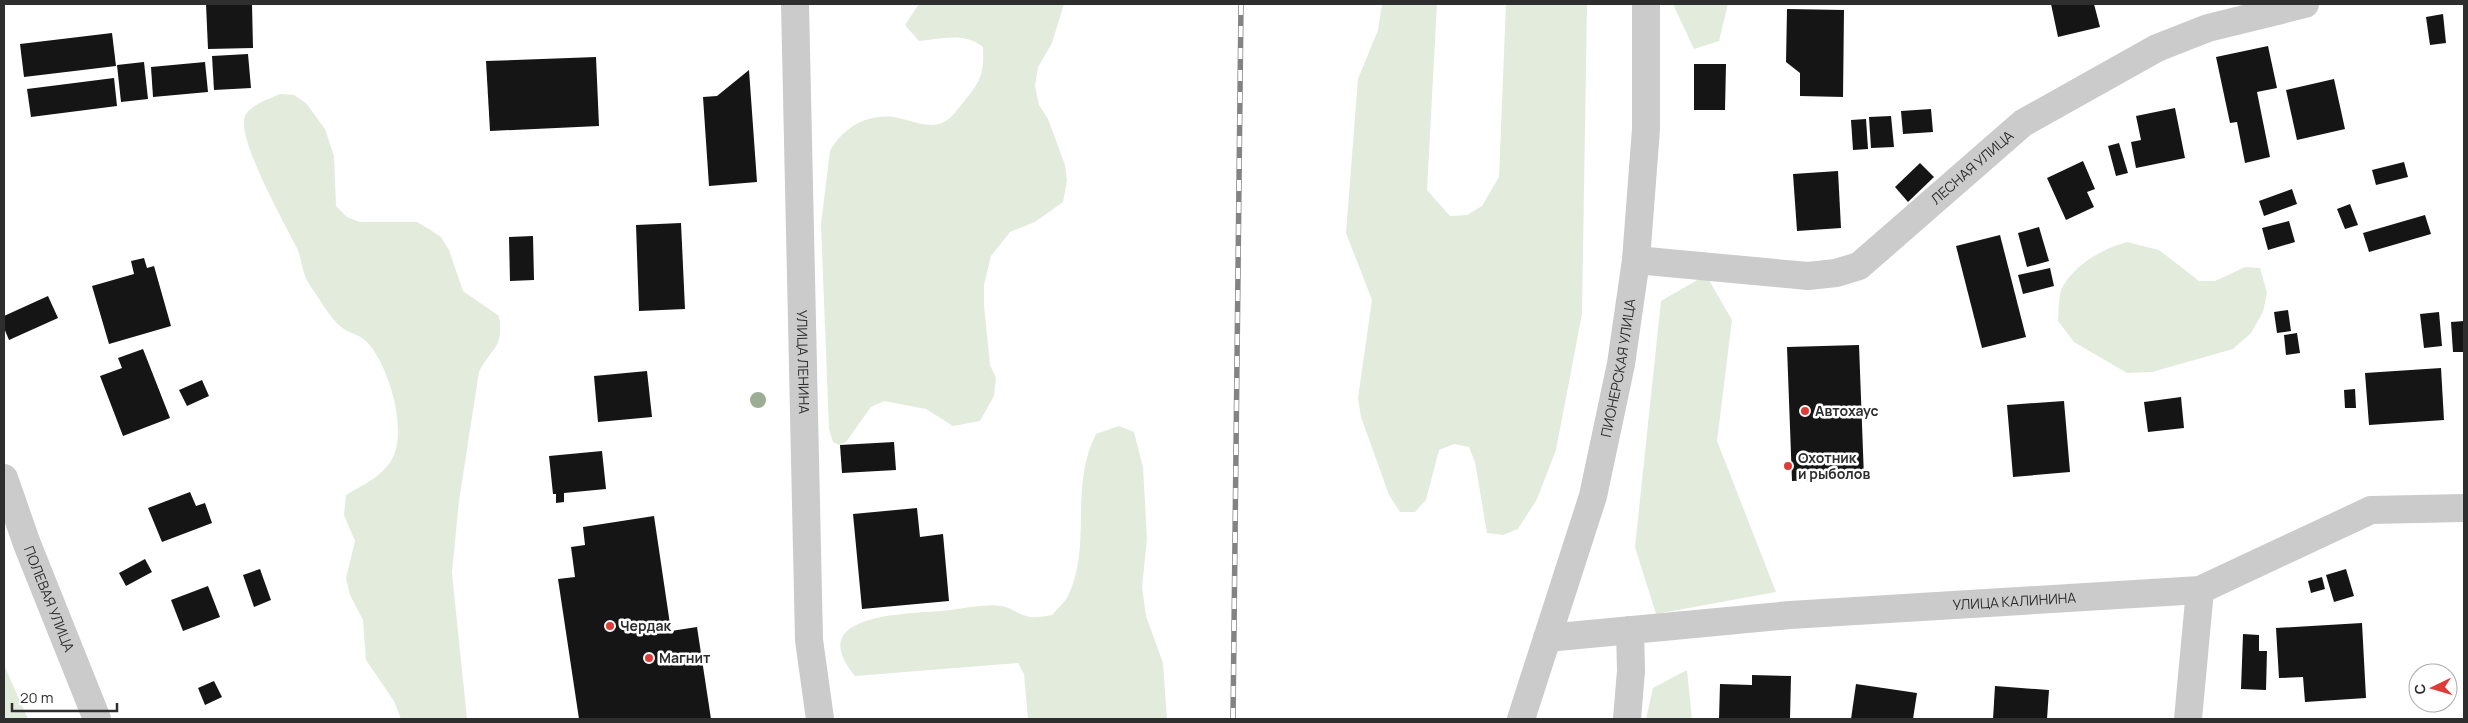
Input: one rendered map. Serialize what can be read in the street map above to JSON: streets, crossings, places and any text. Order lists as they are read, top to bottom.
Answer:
{
  "streets": {
    "street": [
      "ЛЕСНАЯ УЛИЦА",
      "УЛИЦА ЛЕНИНА",
      "ПИОНЕРСКАЯ УЛИЦА",
      "ПОЛЕВАЯ УЛИЦА",
      "УЛИЦА КАЛИНИНА"
    ]
  },
  "crossings": [
    ["ЛЕСНАЯ УЛИЦА", "ПИОНЕРСКАЯ УЛИЦА"],
    ["ПИОНЕРСКАЯ УЛИЦА", "УЛИЦА КАЛИНИНА"]
  ],
  "places": [
    "Автохаус",
    "Охотник и рыболов",
    "Чердак",
    "Магнит"
  ],
  "scale_bar": "20 m",
  "north": "left"
}
